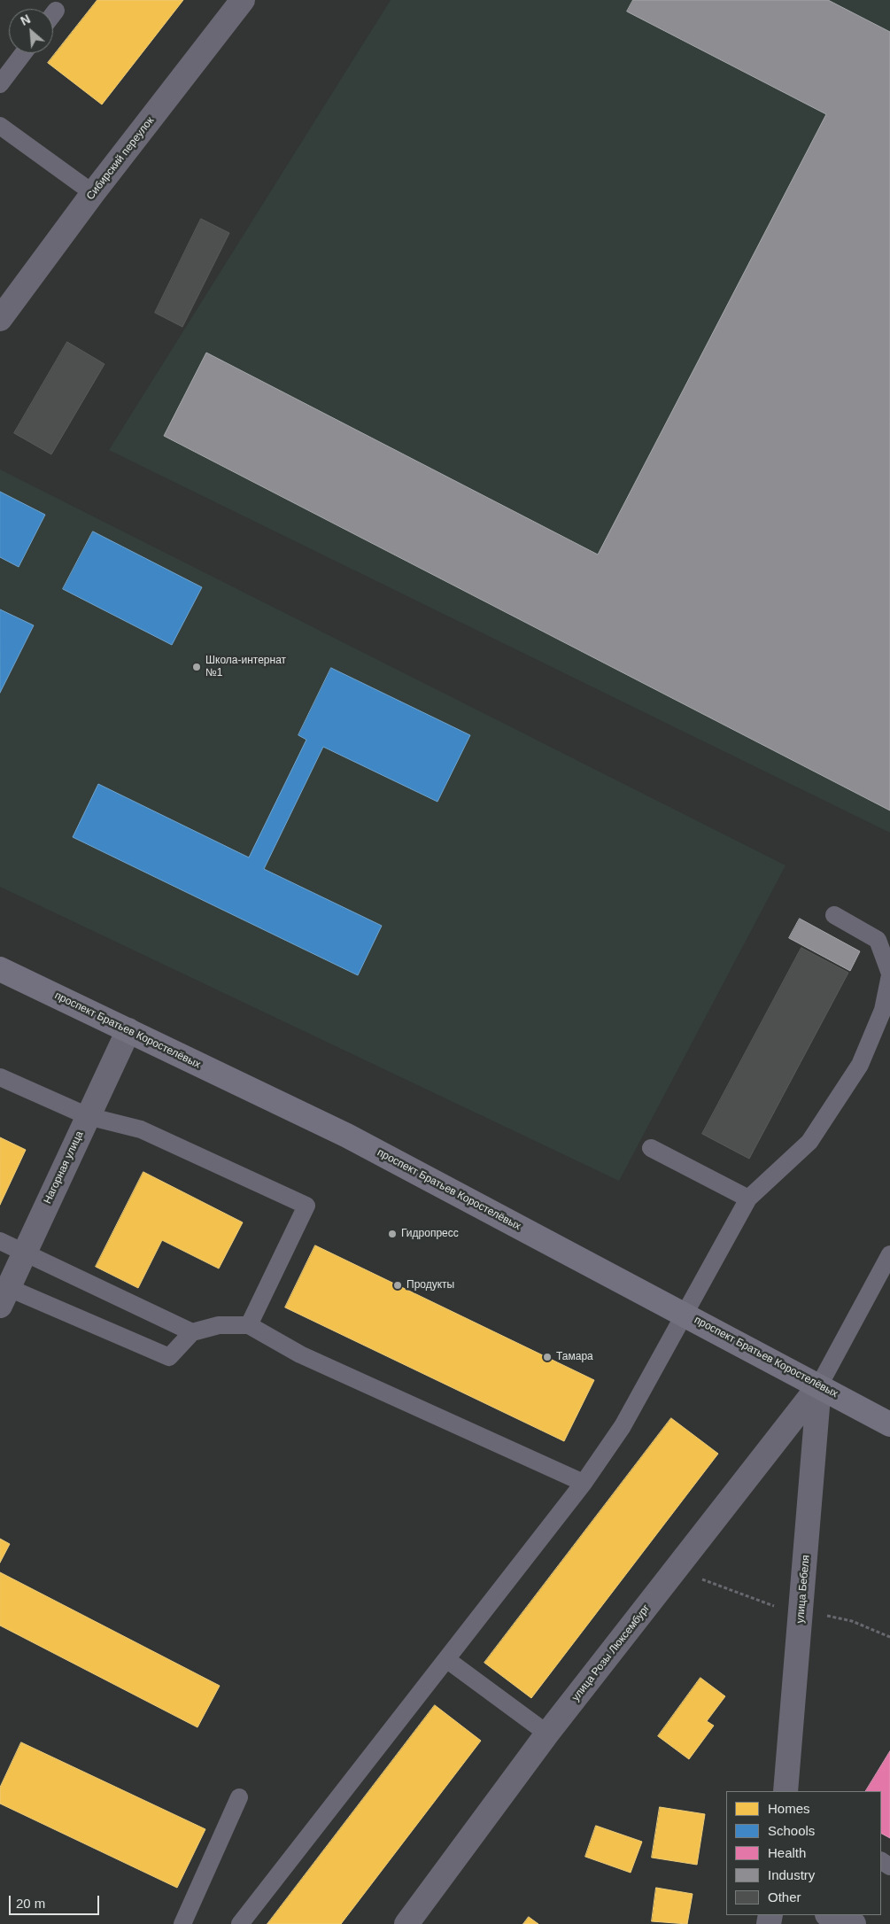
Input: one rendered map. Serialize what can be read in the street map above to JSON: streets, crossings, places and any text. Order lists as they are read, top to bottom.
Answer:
{
  "streets": {
    "main road": ["проспект Братьев Коростелёвых"],
    "street": [
      "Сибирский переулок",
      "Нагорная улица",
      "улица Бебеля",
      "улица Розы Люксембург"
    ]
  },
  "crossings": [
    ["проспект Братьев Коростелёвых", "Нагорная улица"],
    ["проспект Братьев Коростелёвых", "улица Бебеля"],
    ["проспект Братьев Коростелёвых", "улица Розы Люксембург"],
    ["улица Бебеля", "улица Розы Люксембург"]
  ],
  "places": [
    "Школа-интернат №1",
    "Гидропресс",
    "Продукты",
    "Тамара"
  ],
  "legend": [
    "Homes",
    "Schools",
    "Health",
    "Industry",
    "Other"
  ],
  "scale_bar": "20 m",
  "north": "top left"
}
